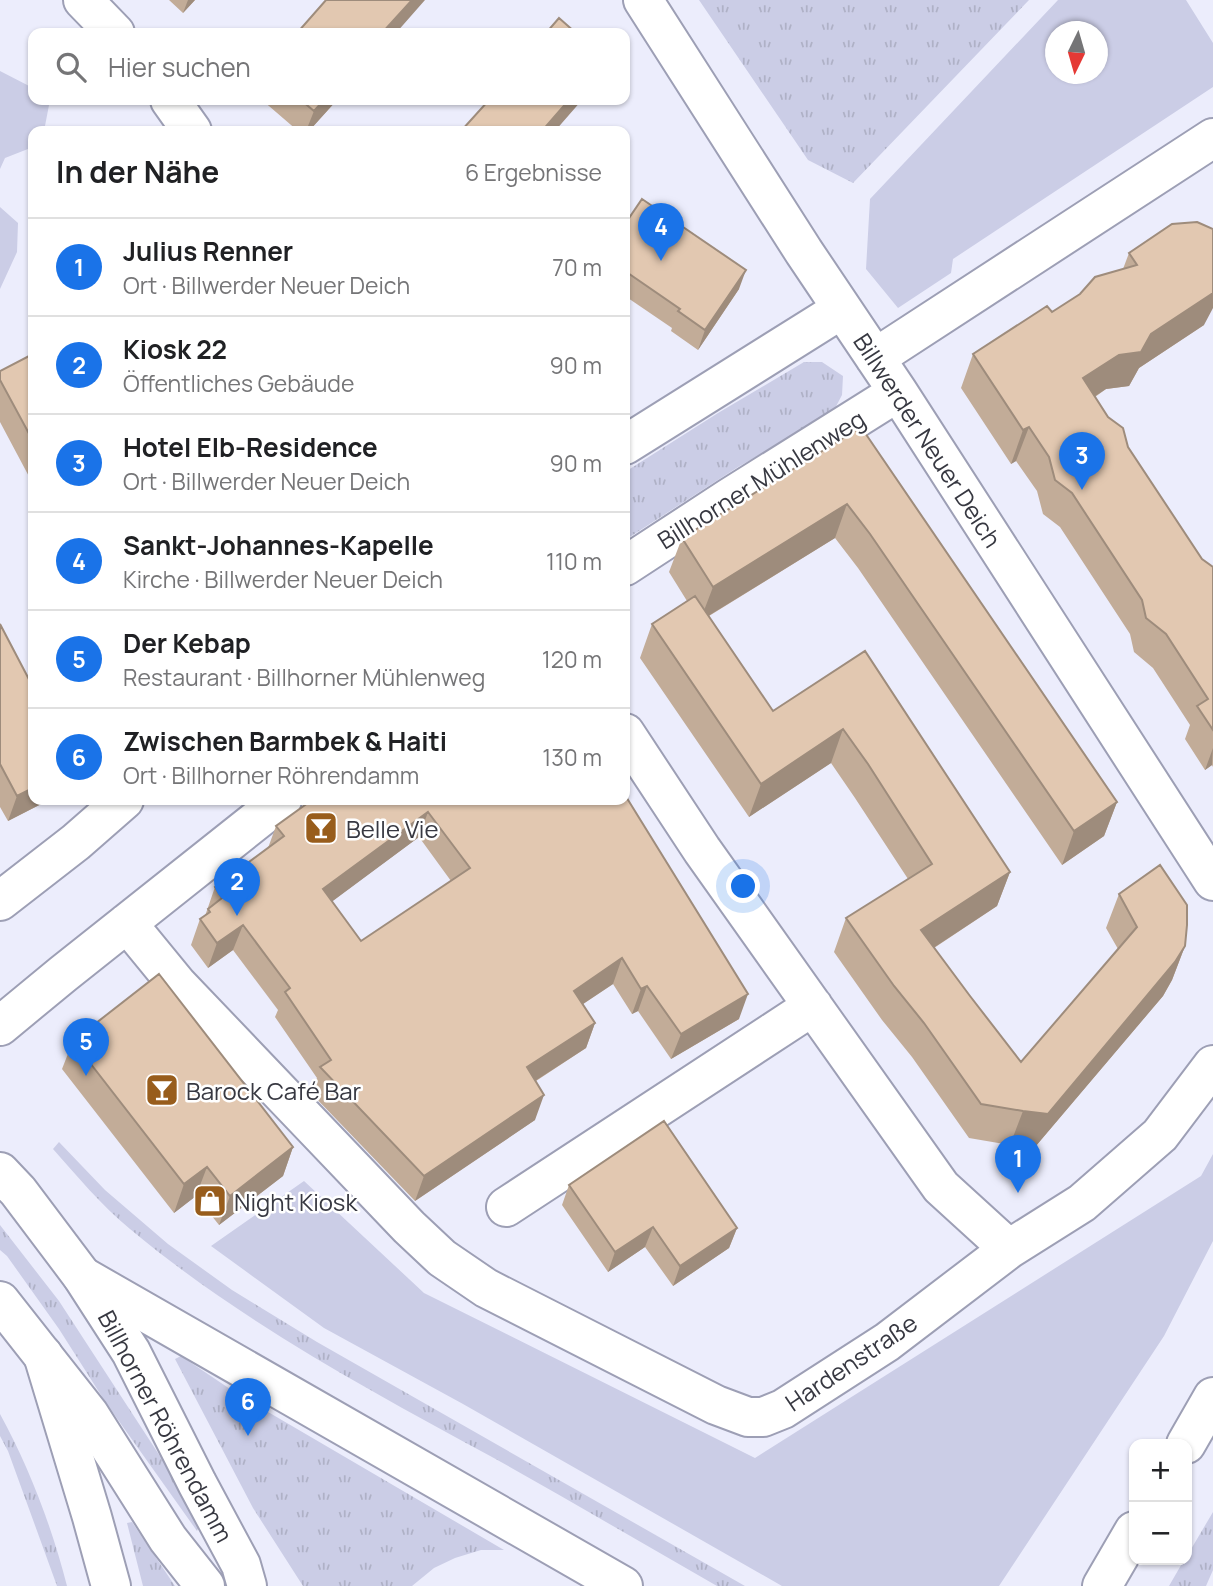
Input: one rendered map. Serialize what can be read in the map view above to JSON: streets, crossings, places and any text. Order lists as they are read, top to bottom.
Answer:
{
  "streets": {
    "main road": [
      "Billwerder Neuer Deich",
      "Billhorner Mühlenweg",
      "Hardenstraße",
      "Billhorner Röhrendamm"
    ]
  },
  "crossings": [
    ["Billwerder Neuer Deich", "Billhorner Mühlenweg"]
  ],
  "places": {
    "bar": ["Belle Vie", "Barock Café Bar"],
    "shop": ["Night Kiosk"]
  },
  "north": "bottom",
  "page": {
    "search": "Hier suchen",
    "heading": ["In der Nähe", "6 Ergebnisse"],
    "pins": [
      "4",
      "3",
      "2",
      "5",
      "1",
      "6"
    ],
    "list": [
      {
        "mark": "1",
        "name": "Julius Renner",
        "note": "Ort · Billwerder Neuer Deich",
        "value": "70 m"
      },
      {
        "mark": "2",
        "name": "Kiosk 22",
        "note": "Öffentliches Gebäude",
        "value": "90 m"
      },
      {
        "mark": "3",
        "name": "Hotel Elb-Residence",
        "note": "Ort · Billwerder Neuer Deich",
        "value": "90 m"
      },
      {
        "mark": "4",
        "name": "Sankt-Johannes-Kapelle",
        "note": "Kirche · Billwerder Neuer Deich",
        "value": "110 m"
      },
      {
        "mark": "5",
        "name": "Der Kebap",
        "note": "Restaurant · Billhorner Mühlenweg",
        "value": "120 m"
      },
      {
        "mark": "6",
        "name": "Zwischen Barmbek & Haiti",
        "note": "Ort · Billhorner Röhrendamm",
        "value": "130 m"
      }
    ],
    "map_buttons": ["+", "−"]
  }
}
